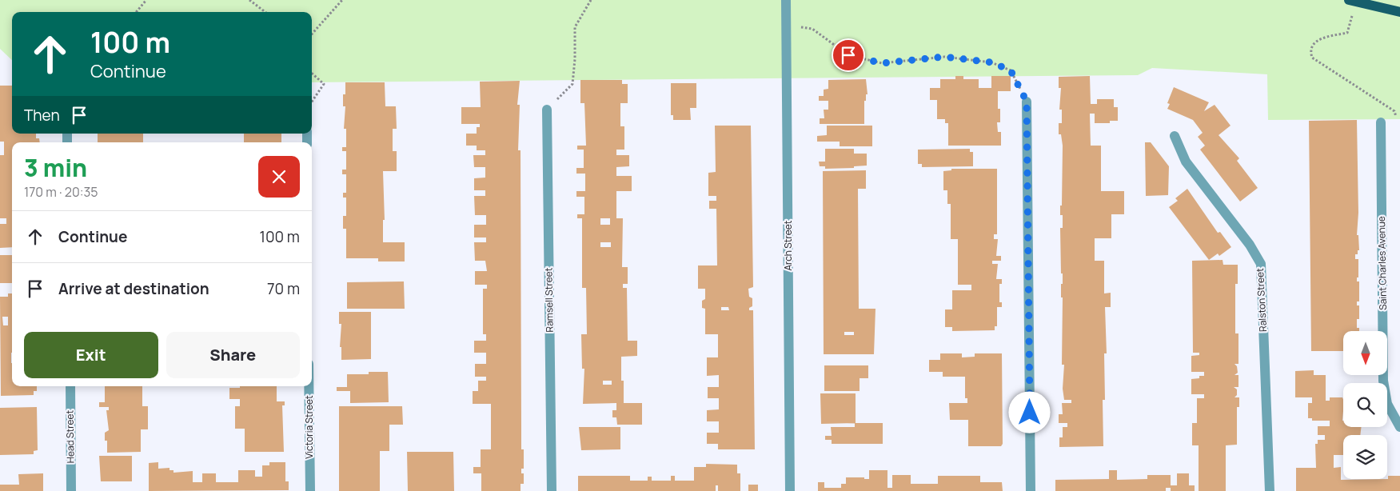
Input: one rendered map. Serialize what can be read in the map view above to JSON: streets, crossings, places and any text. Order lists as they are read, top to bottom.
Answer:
{
  "streets": {
    "street": [
      "Arch Street",
      "Saint Charles Avenue",
      "Ramsell Street",
      "Ralston Street",
      "Victoria Street",
      "Head Street"
    ]
  },
  "north": "bottom",
  "page": {
    "turn": ["100 m", "Continue"],
    "then": "Then",
    "heading": ["3 min", "170 m · 20:35"],
    "list": [
      {
        "name": "Continue",
        "value": "100 m"
      },
      {
        "name": "Arrive at destination",
        "value": "70 m"
      }
    ],
    "buttons": ["Exit", "Share"]
  }
}
